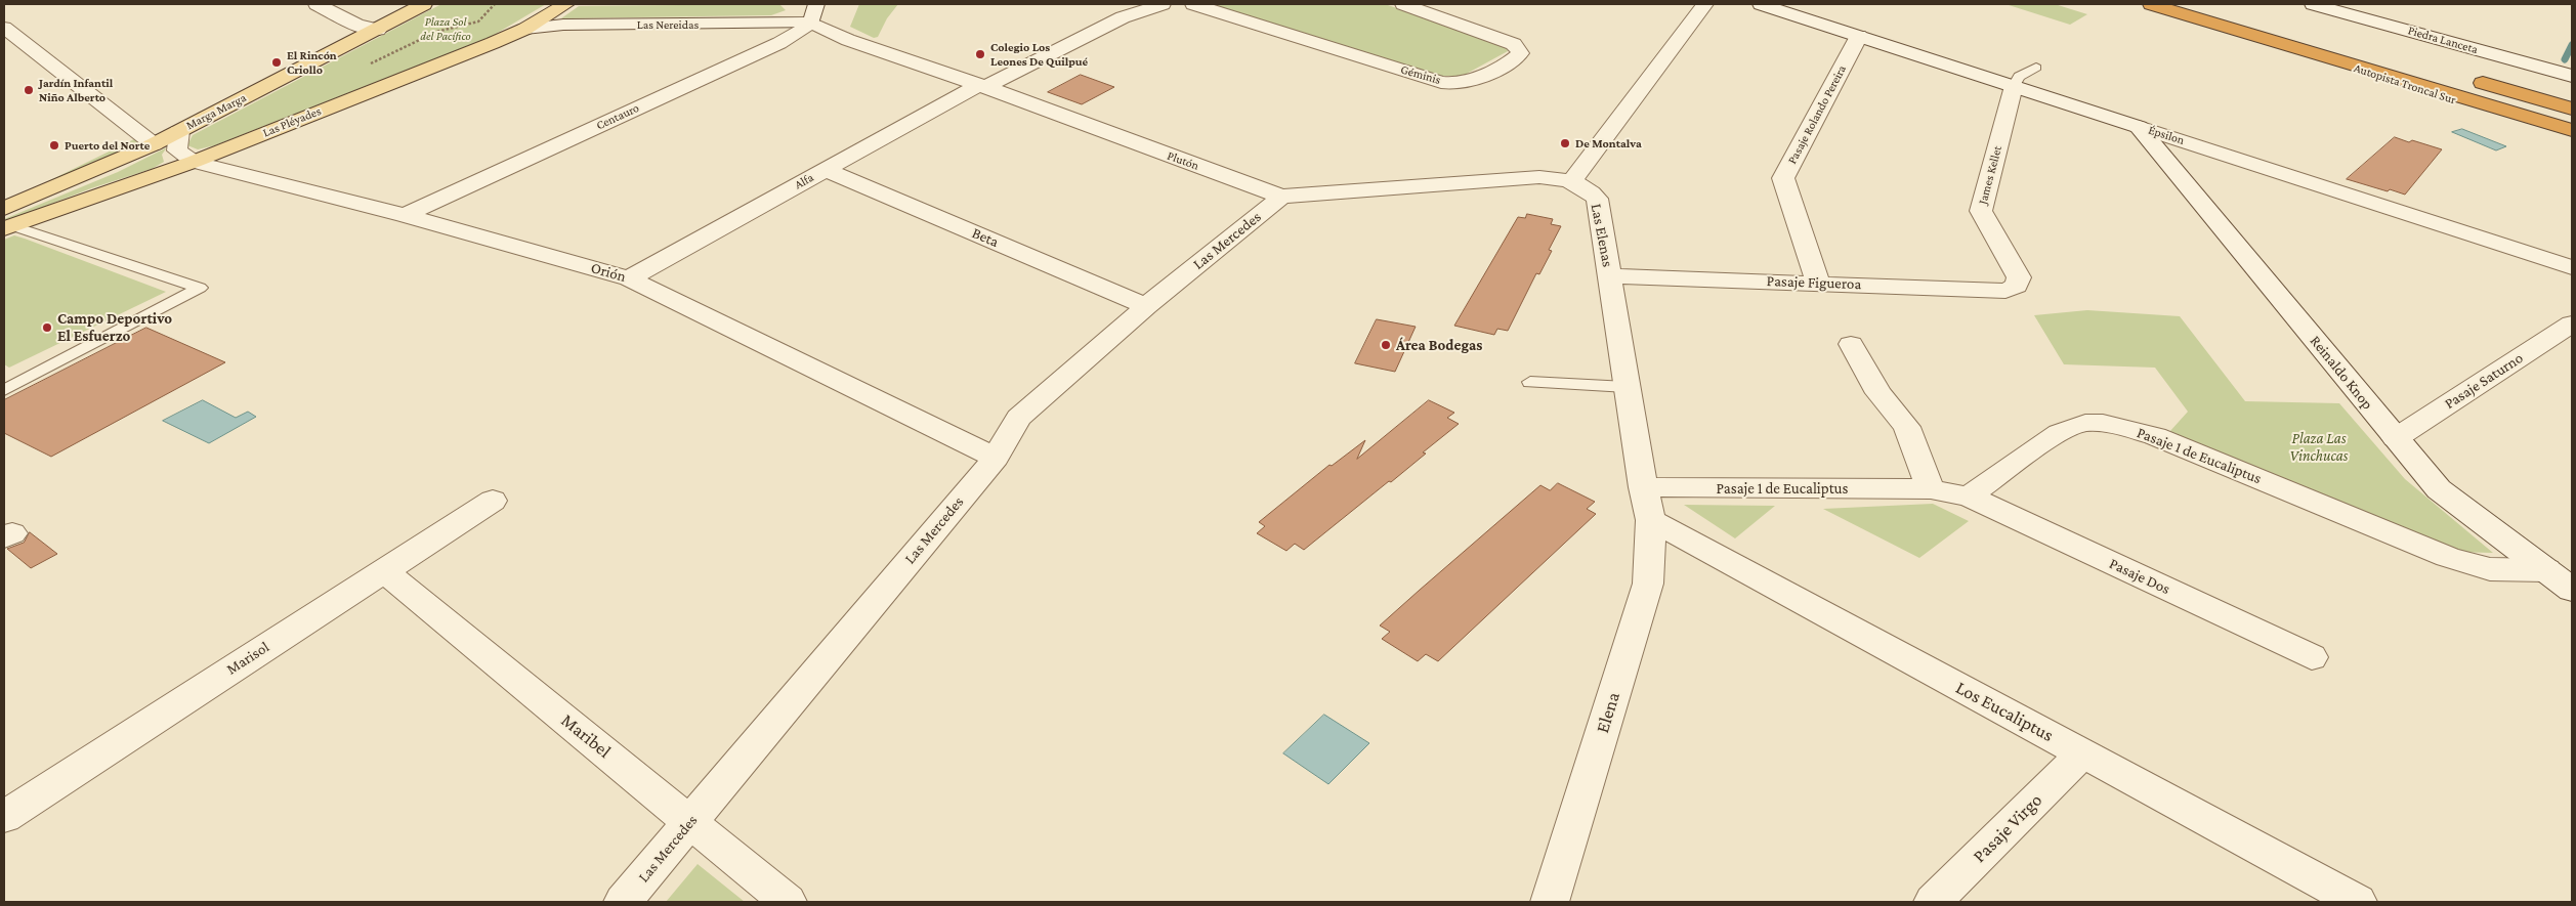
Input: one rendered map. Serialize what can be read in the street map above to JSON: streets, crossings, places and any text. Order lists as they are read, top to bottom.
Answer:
{
  "streets": {
    "highway": ["Autopista Troncal Sur"],
    "main road": ["Marga Marga", "Las Pléyades"],
    "street": [
      "Las Nereidas",
      "Piedra Lanceta",
      "Géminis",
      "Pasaje Rolando Pereira",
      "Centauro",
      "Épsilon",
      "Plutón",
      "James Kellet",
      "Alfa",
      "Las Elenas",
      "Beta",
      "Las Mercedes",
      "Orión",
      "Pasaje Figueroa",
      "Reinaldo Knop",
      "Pasaje Saturno",
      "Pasaje 1 de Eucaliptus",
      "Pasaje Dos",
      "Marisol",
      "Los Eucaliptus",
      "Elena",
      "Maribel",
      "Pasaje Virgo"
    ]
  },
  "crossings": [
    ["Las Nereidas", "Centauro"],
    ["Las Nereidas", "Las Pléyades"],
    ["Las Nereidas", "Plutón"],
    ["Marga Marga", "Las Pléyades"],
    ["Pasaje Rolando Pereira", "Épsilon"],
    ["Pasaje Rolando Pereira", "Pasaje Figueroa"],
    ["Centauro", "Plutón"],
    ["Centauro", "Orión"],
    ["Las Pléyades", "Orión"],
    ["Épsilon", "James Kellet"],
    ["Épsilon", "Reinaldo Knop"],
    ["Plutón", "Alfa"],
    ["Plutón", "Las Elenas"],
    ["Plutón", "Las Mercedes"],
    ["James Kellet", "Pasaje Figueroa"],
    ["Alfa", "Beta"],
    ["Alfa", "Orión"],
    ["Las Elenas", "Pasaje Figueroa"],
    ["Las Elenas", "Pasaje 1 de Eucaliptus"],
    ["Las Elenas", "Los Eucaliptus"],
    ["Las Elenas", "Elena"],
    ["Beta", "Las Mercedes"],
    ["Las Mercedes", "Orión"],
    ["Las Mercedes", "Maribel"],
    ["Reinaldo Knop", "Pasaje Saturno"],
    ["Reinaldo Knop", "Pasaje 1 de Eucaliptus"],
    ["Pasaje 1 de Eucaliptus", "Pasaje Dos"],
    ["Marisol", "Maribel"],
    ["Los Eucaliptus", "Elena"],
    ["Los Eucaliptus", "Pasaje Virgo"]
  ],
  "parks": ["Plaza Sol del Pacífico", "Plaza Las Vinchucas"],
  "places": [
    "Colegio Los Leones De Quilpué",
    "El Rincón Criollo",
    "Jardín Infantil Niño Alberto",
    "De Montalva",
    "Puerto del Norte",
    "Campo Deportivo El Esfuerzo",
    "Área Bodegas"
  ]
}
